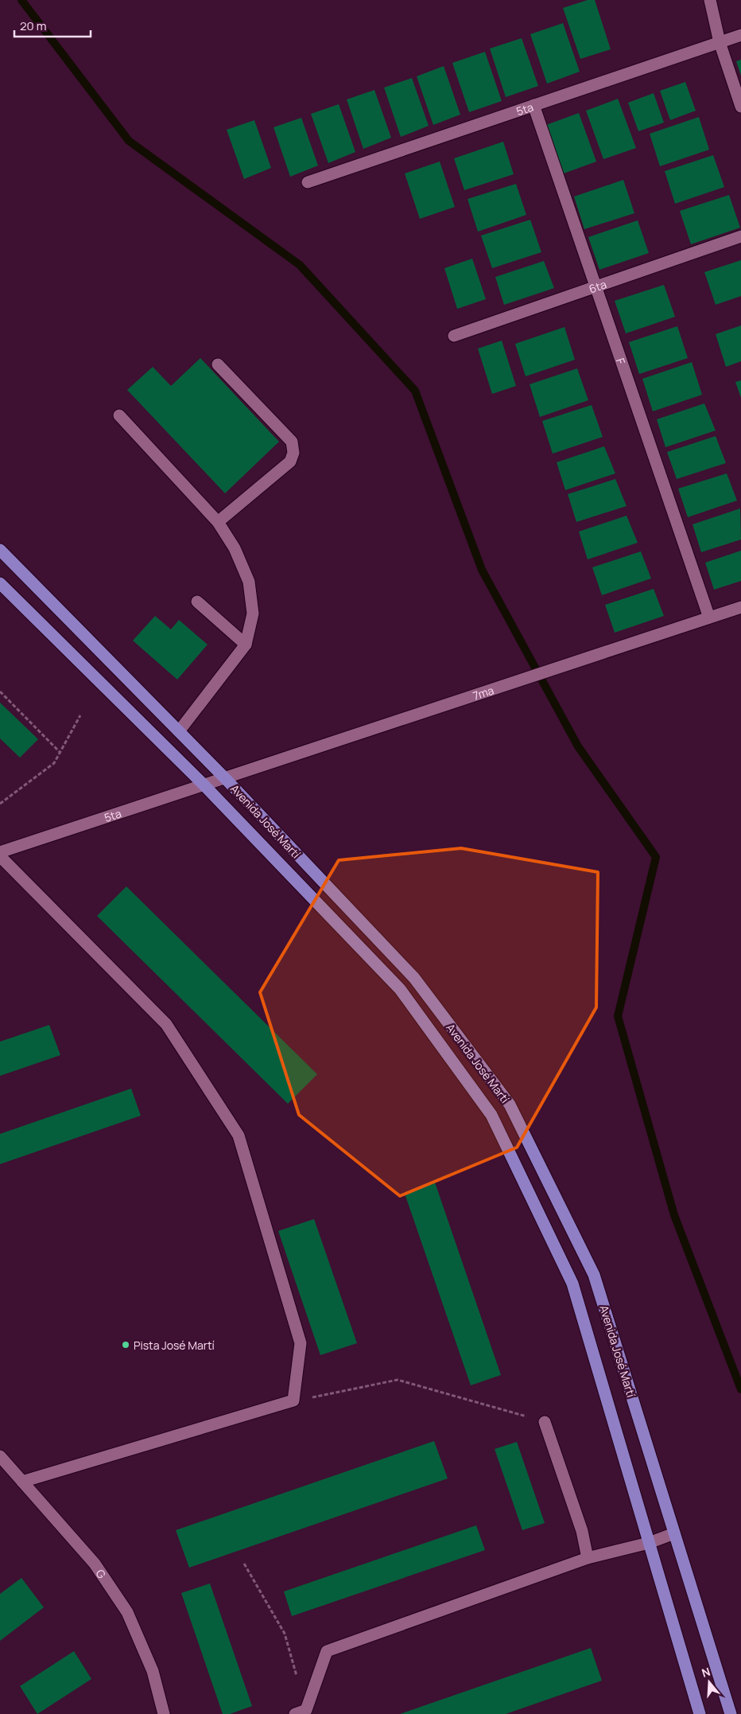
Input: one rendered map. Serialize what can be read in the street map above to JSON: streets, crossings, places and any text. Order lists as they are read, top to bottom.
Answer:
{
  "streets": {
    "main road": ["Avenida José Martí"],
    "street": [
      "5ta",
      "6ta",
      "F",
      "7ma",
      "G"
    ]
  },
  "crossings": [
    ["5ta", "F"],
    ["5ta", "7ma"],
    ["5ta", "Avenida José Martí"],
    ["6ta", "F"],
    ["F", "7ma"],
    ["7ma", "Avenida José Martí"]
  ],
  "places": ["Pista José Martí"],
  "scale_bar": "20 m",
  "north": "top"
}
